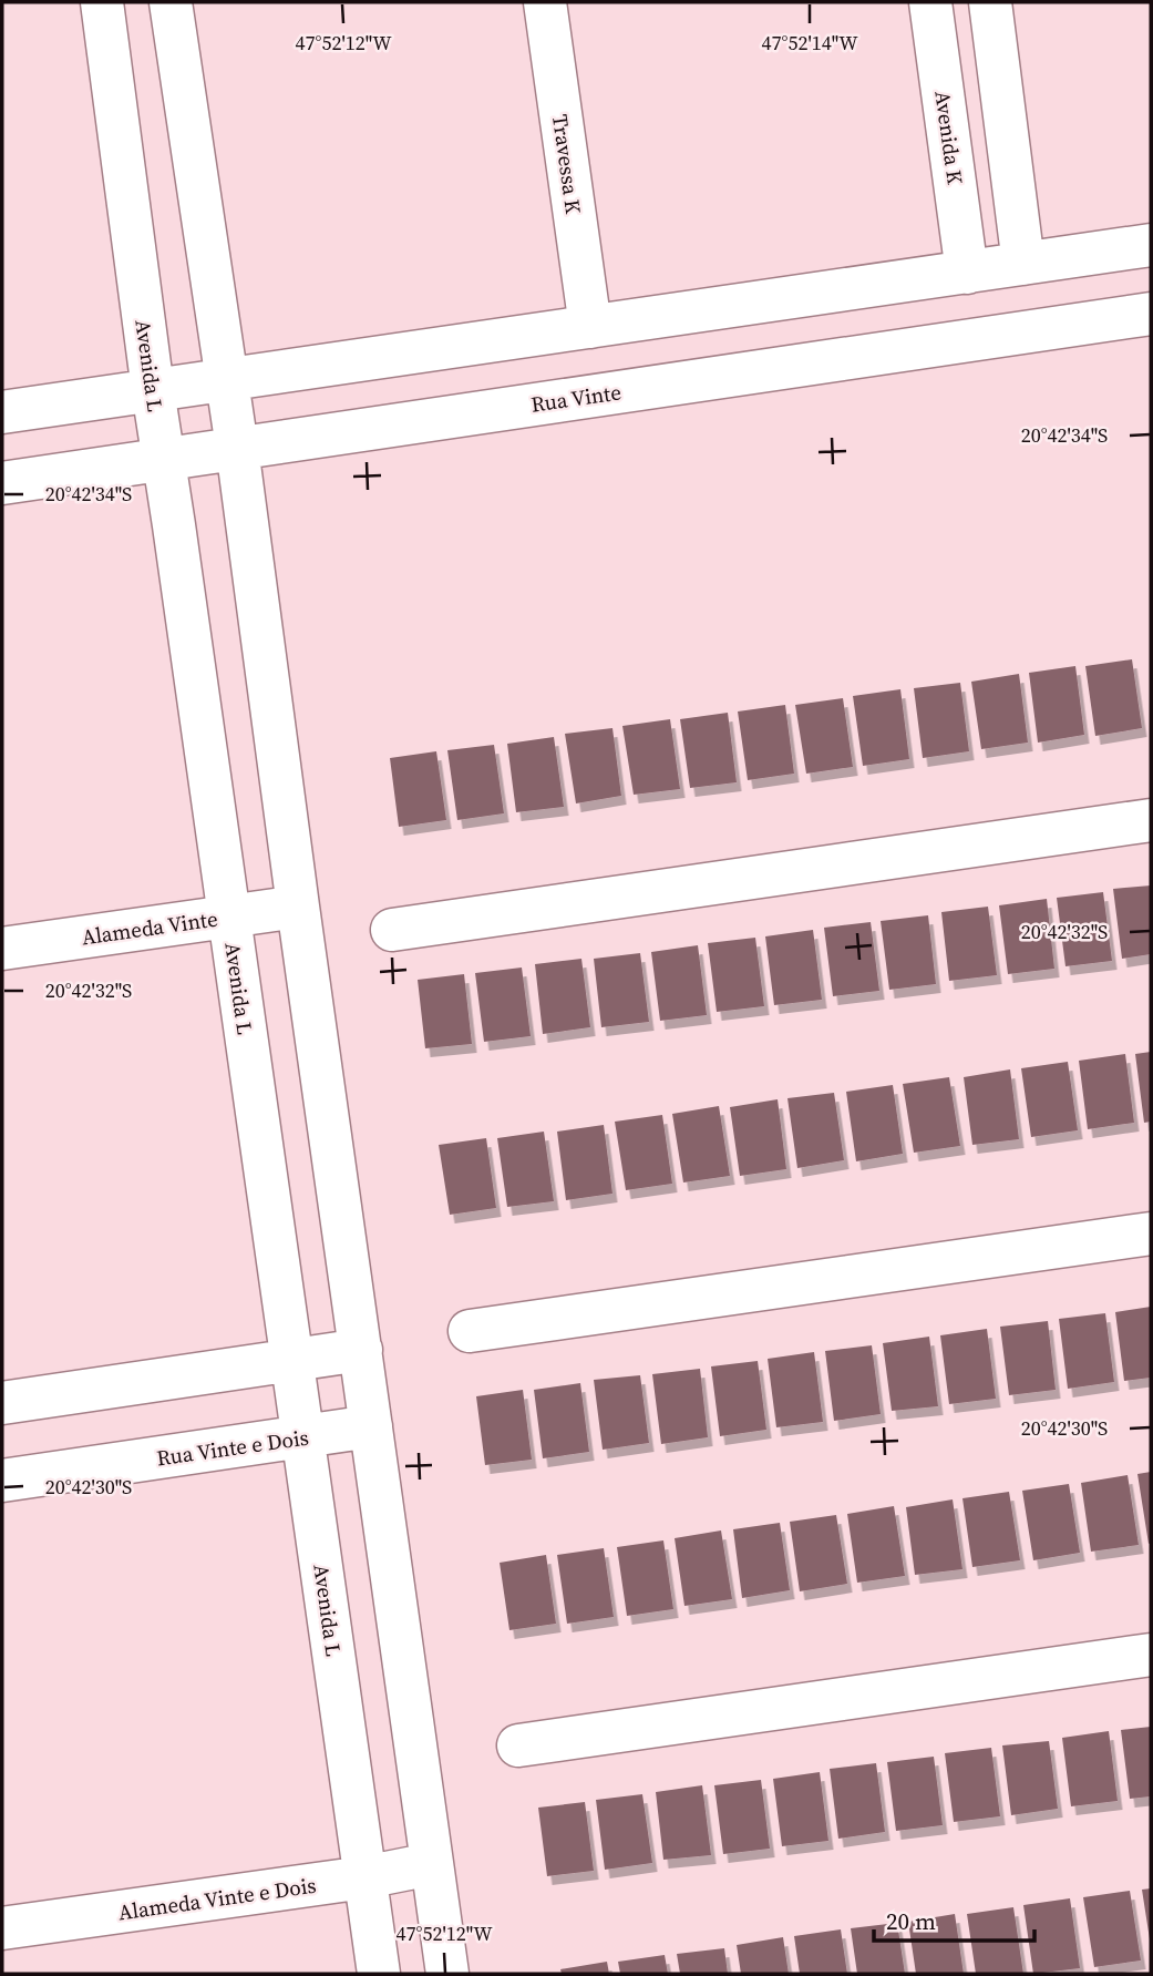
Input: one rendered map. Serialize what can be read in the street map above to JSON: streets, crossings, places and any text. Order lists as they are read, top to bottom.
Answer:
{
  "streets": {
    "street": [
      "Avenida K",
      "Travessa K",
      "Avenida L",
      "Rua Vinte",
      "Alameda Vinte",
      "Rua Vinte e Dois",
      "Alameda Vinte e Dois"
    ]
  },
  "crossings": [
    ["Avenida L", "Rua Vinte"],
    ["Avenida L", "Alameda Vinte"],
    ["Avenida L", "Rua Vinte e Dois"],
    ["Avenida L", "Alameda Vinte e Dois"]
  ],
  "scale_bar": "20 m",
  "coordinates": [
    "47°52'12\"W",
    "47°52'14\"W",
    "20°42'34\"S",
    "20°42'32\"S",
    "20°42'30\"S"
  ]
}
